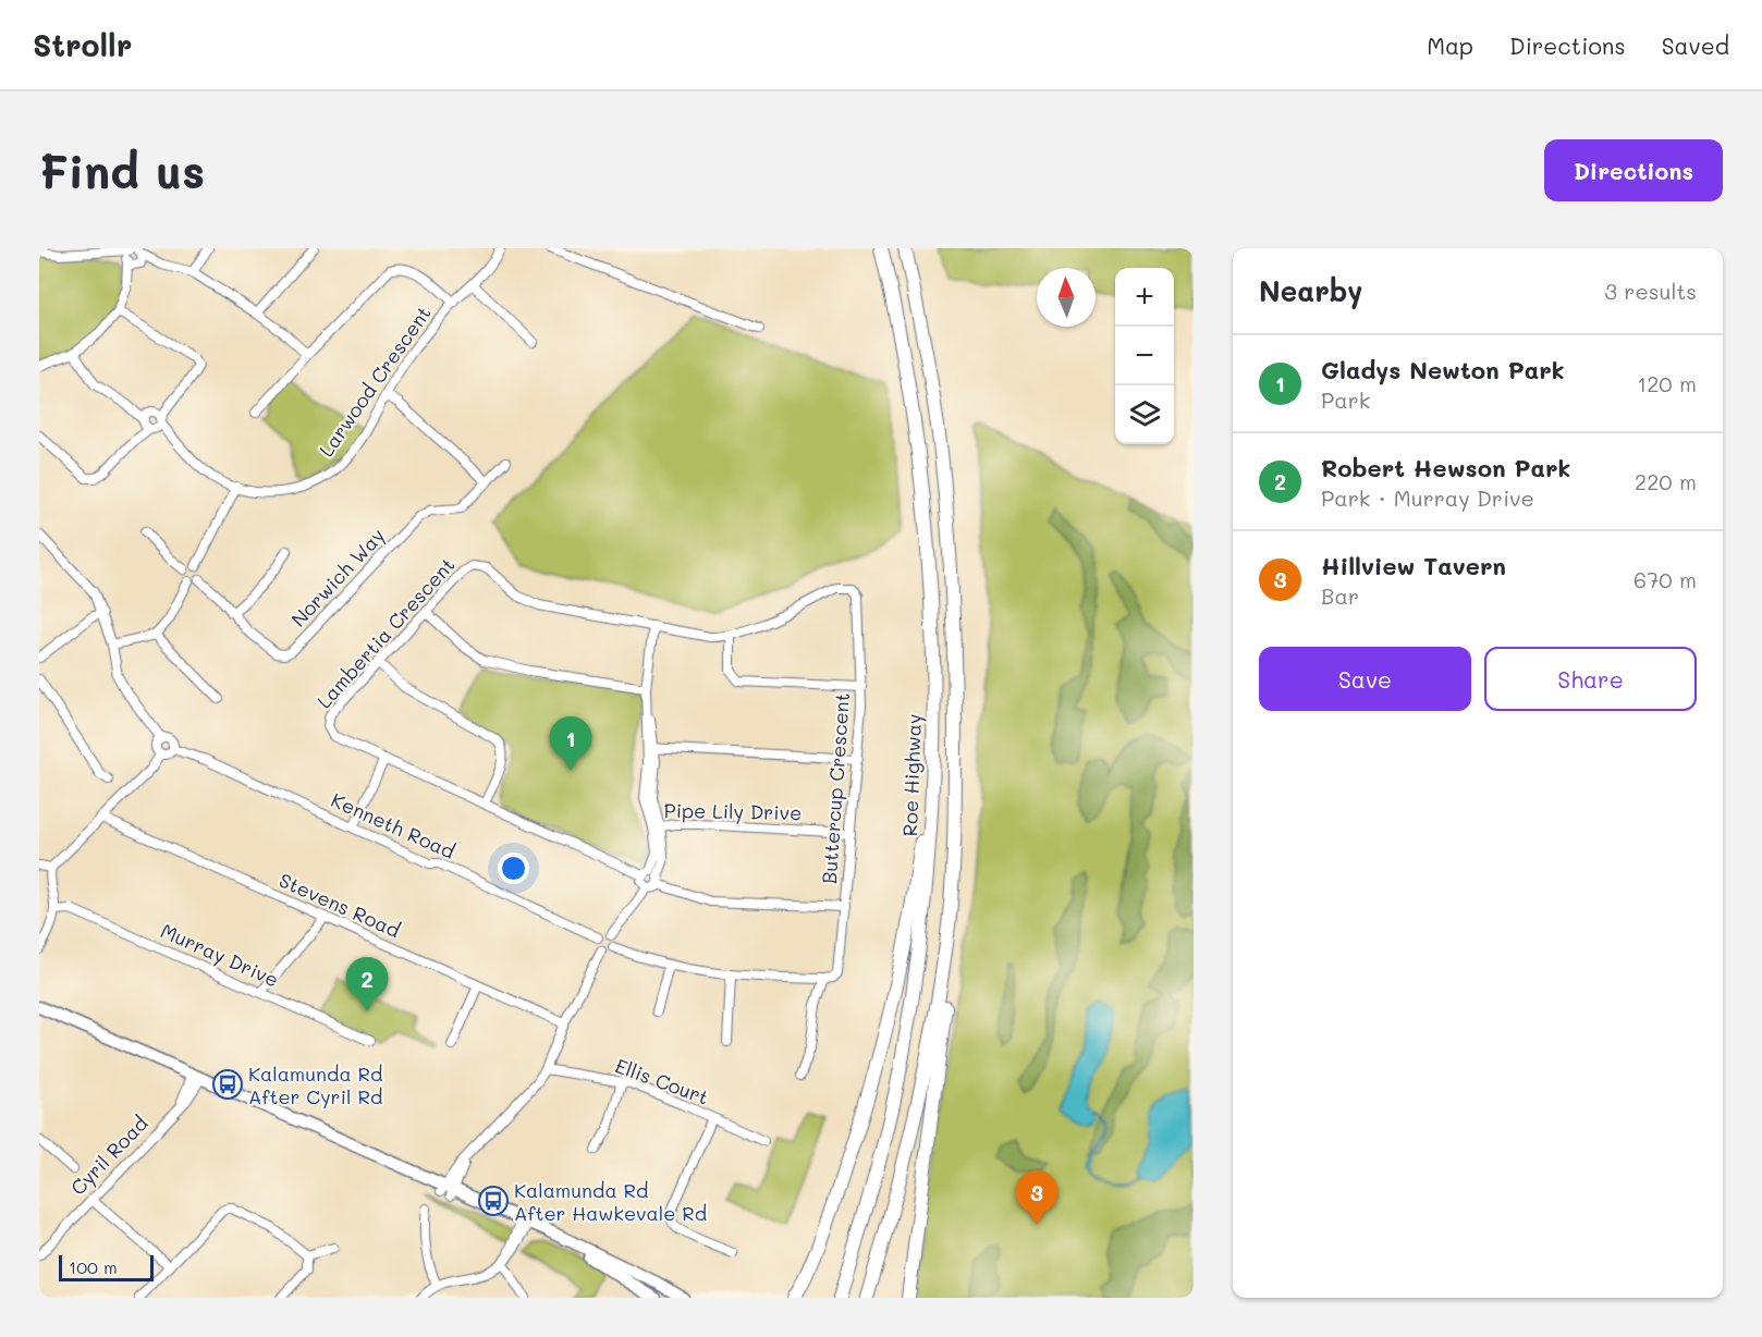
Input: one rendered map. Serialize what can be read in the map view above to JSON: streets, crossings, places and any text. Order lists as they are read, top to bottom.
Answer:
{
  "streets": {
    "highway": ["Roe Highway"],
    "street": [
      "Larwood Crescent",
      "Norwich Way",
      "Lambertia Crescent",
      "Buttercup Crescent",
      "Pipe Lily Drive",
      "Kenneth Road",
      "Stevens Road",
      "Murray Drive",
      "Ellis Court",
      "Cyril Road"
    ]
  },
  "crossings": [
    ["Lambertia Crescent", "Buttercup Crescent"],
    ["Buttercup Crescent", "Pipe Lily Drive"]
  ],
  "places": {
    "bus stop": ["Kalamunda Rd After Cyril Rd", "Kalamunda Rd After Hawkevale Rd"]
  },
  "scale_bar": "100 m",
  "north": "top",
  "page": {
    "header": "Strollr",
    "nav": ["Map", "Directions", "Saved"],
    "buttons": [
      "Directions",
      ["Save", "Share"]
    ],
    "title": "Find us",
    "heading": ["Nearby", "3 results"],
    "map_buttons": ["+", "−"],
    "list": [
      {
        "mark": "1",
        "name": "Gladys Newton Park",
        "note": "Park",
        "value": "120 m"
      },
      {
        "mark": "2",
        "name": "Robert Hewson Park",
        "note": "Park · Murray Drive",
        "value": "220 m"
      },
      {
        "mark": "3",
        "name": "Hillview Tavern",
        "note": "Bar",
        "value": "670 m"
      }
    ],
    "pins": ["1", "2", "3"],
    "scale": "100 m"
  }
}
